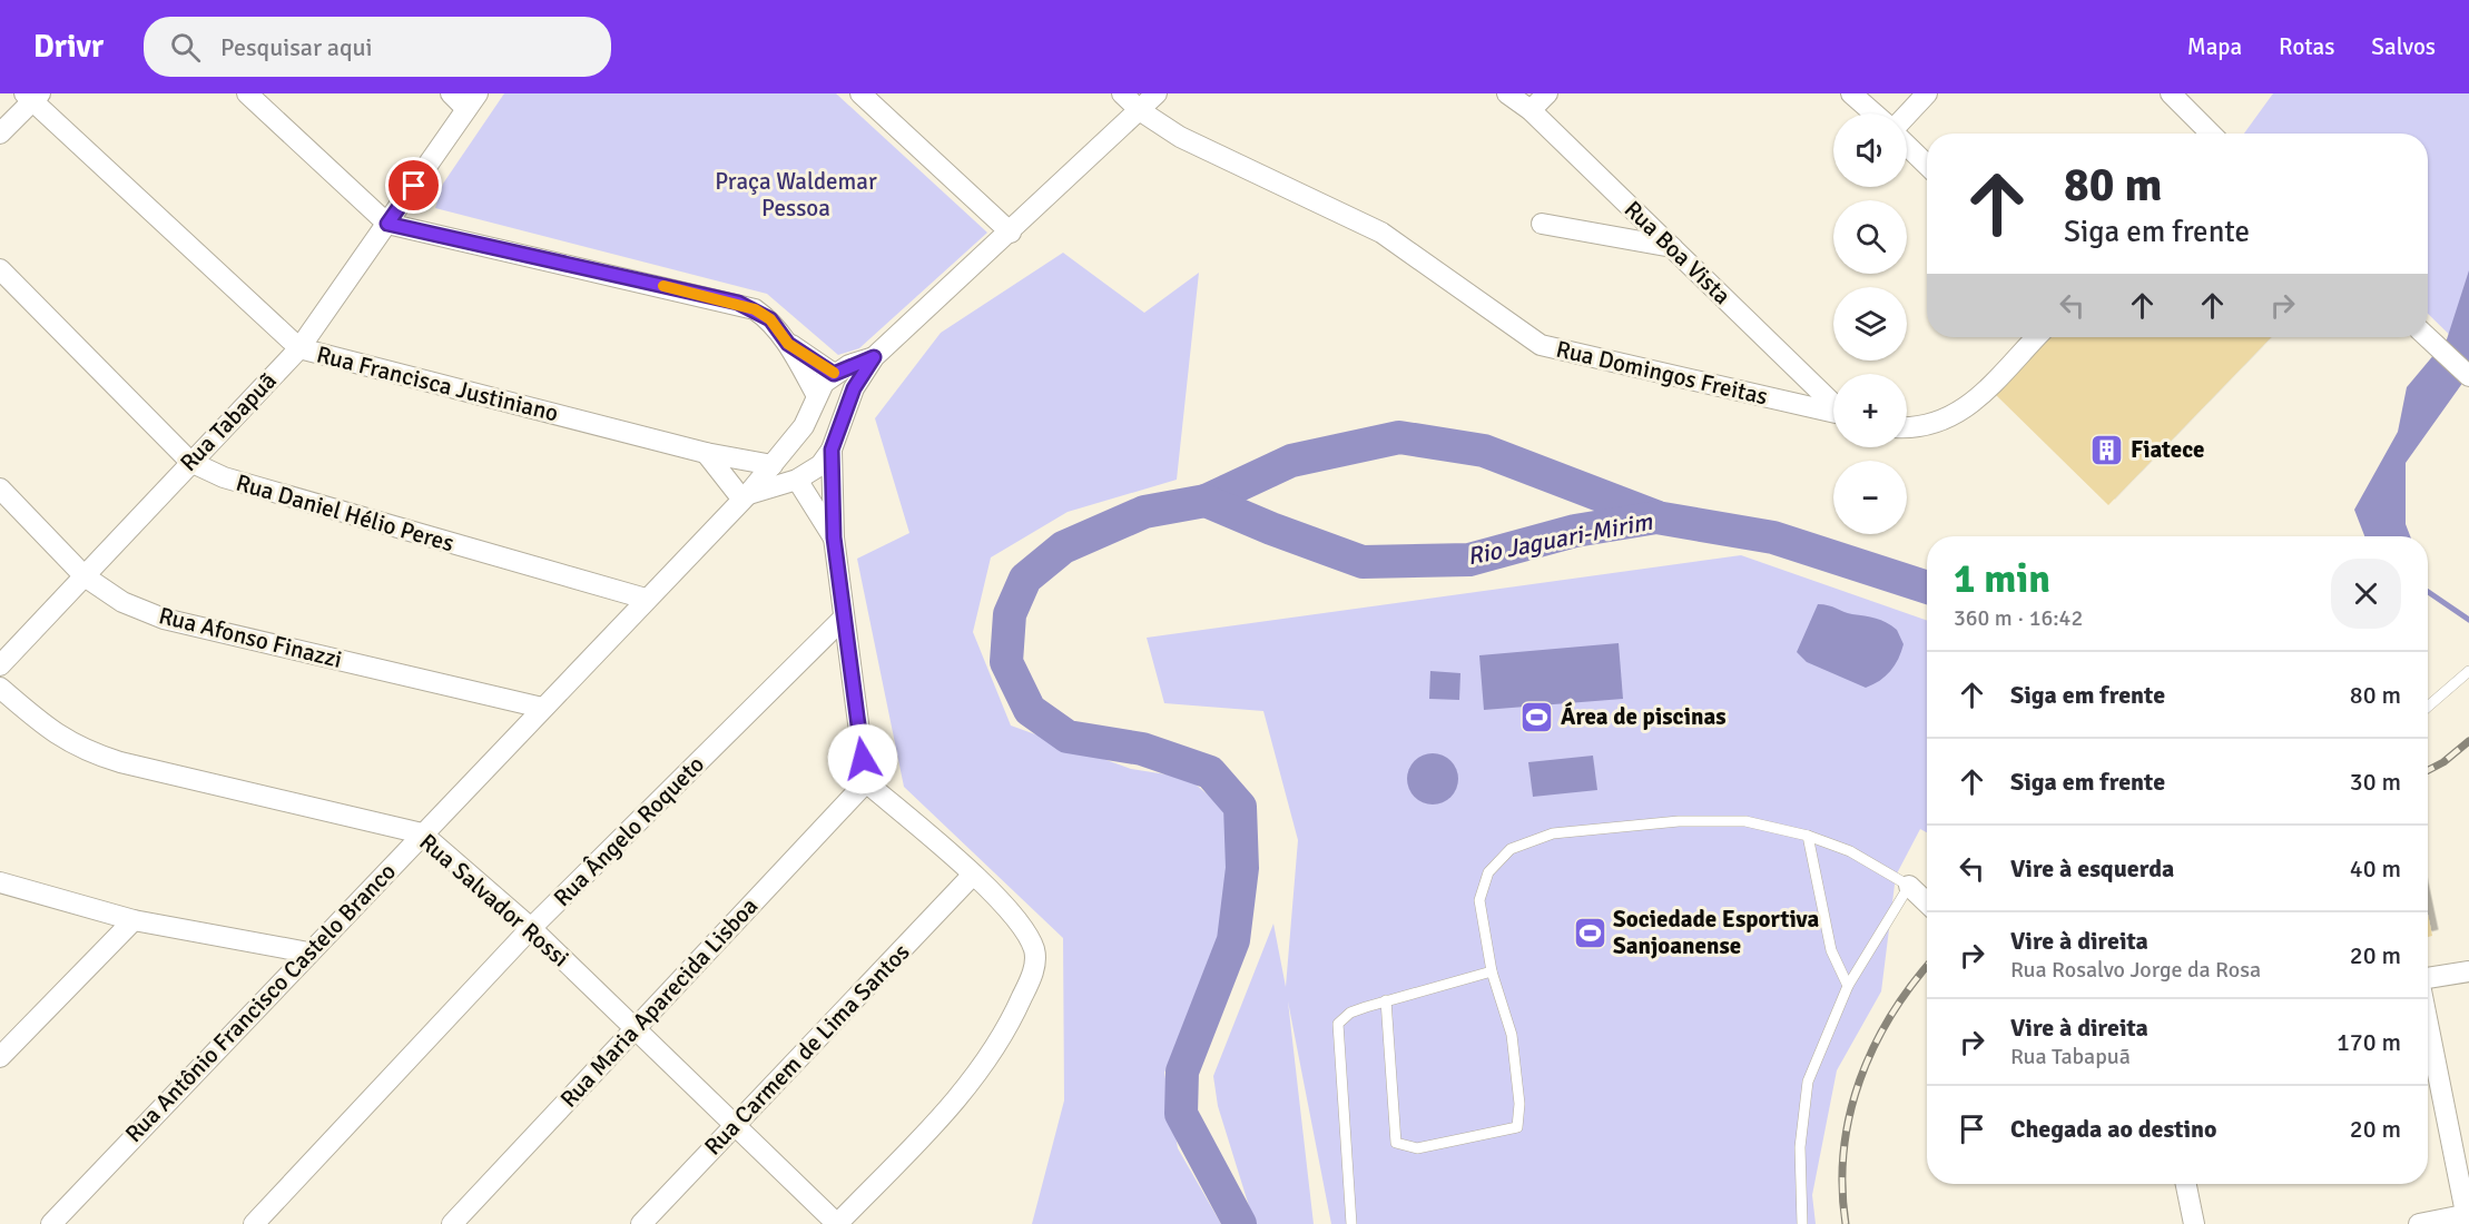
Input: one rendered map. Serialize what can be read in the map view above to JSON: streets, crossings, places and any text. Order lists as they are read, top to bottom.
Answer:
{
  "streets": {
    "street": [
      "Rua Boa Vista",
      "Rua Domingos Freitas",
      "Rua Francisca Justiniano",
      "Rua Tabapuã",
      "Rua Daniel Hélio Peres",
      "Rua Afonso Finazzi",
      "Rua Ângelo Roqueto",
      "Rua Salvador Rossi",
      "Rua Antônio Francisco Castelo Branco",
      "Rua Maria Aparecida Lisboa",
      "Rua Carmem de Lima Santos"
    ]
  },
  "crossings": [
    ["Rua Domingos Freitas", "Rua Antônio Francisco Castelo Branco"],
    ["Rua Francisca Justiniano", "Rua Tabapuã"],
    ["Rua Francisca Justiniano", "Rua Antônio Francisco Castelo Branco"],
    ["Rua Tabapuã", "Rua Daniel Hélio Peres"],
    ["Rua Tabapuã", "Rua Afonso Finazzi"],
    ["Rua Daniel Hélio Peres", "Rua Antônio Francisco Castelo Branco"],
    ["Rua Afonso Finazzi", "Rua Antônio Francisco Castelo Branco"],
    ["Rua Ângelo Roqueto", "Rua Salvador Rossi"],
    ["Rua Salvador Rossi", "Rua Antônio Francisco Castelo Branco"],
    ["Rua Salvador Rossi", "Rua Maria Aparecida Lisboa"],
    ["Rua Salvador Rossi", "Rua Carmem de Lima Santos"]
  ],
  "water": ["Rio Jaguari-Mirim"],
  "parks": ["Praça Waldemar Pessoa"],
  "places": {
    "building": ["Fiatece"],
    "sports": ["Área de piscinas", "Sociedade Esportiva Sanjoanense"]
  },
  "page": {
    "header": "Drivr",
    "search": "Pesquisar aqui",
    "nav": ["Mapa", "Rotas", "Salvos"],
    "map_buttons": ["+", "−"],
    "turn": ["80 m", "Siga em frente"],
    "heading": ["1 min", "360 m · 16:42"],
    "list": [
      {
        "name": "Siga em frente",
        "value": "80 m"
      },
      {
        "name": "Siga em frente",
        "value": "30 m"
      },
      {
        "name": "Vire à esquerda",
        "value": "40 m"
      },
      {
        "name": "Vire à direita",
        "note": "Rua Rosalvo Jorge da Rosa",
        "value": "20 m"
      },
      {
        "name": "Vire à direita",
        "note": "Rua Tabapuã",
        "value": "170 m"
      },
      {
        "name": "Chegada ao destino",
        "value": "20 m"
      }
    ]
  }
}
